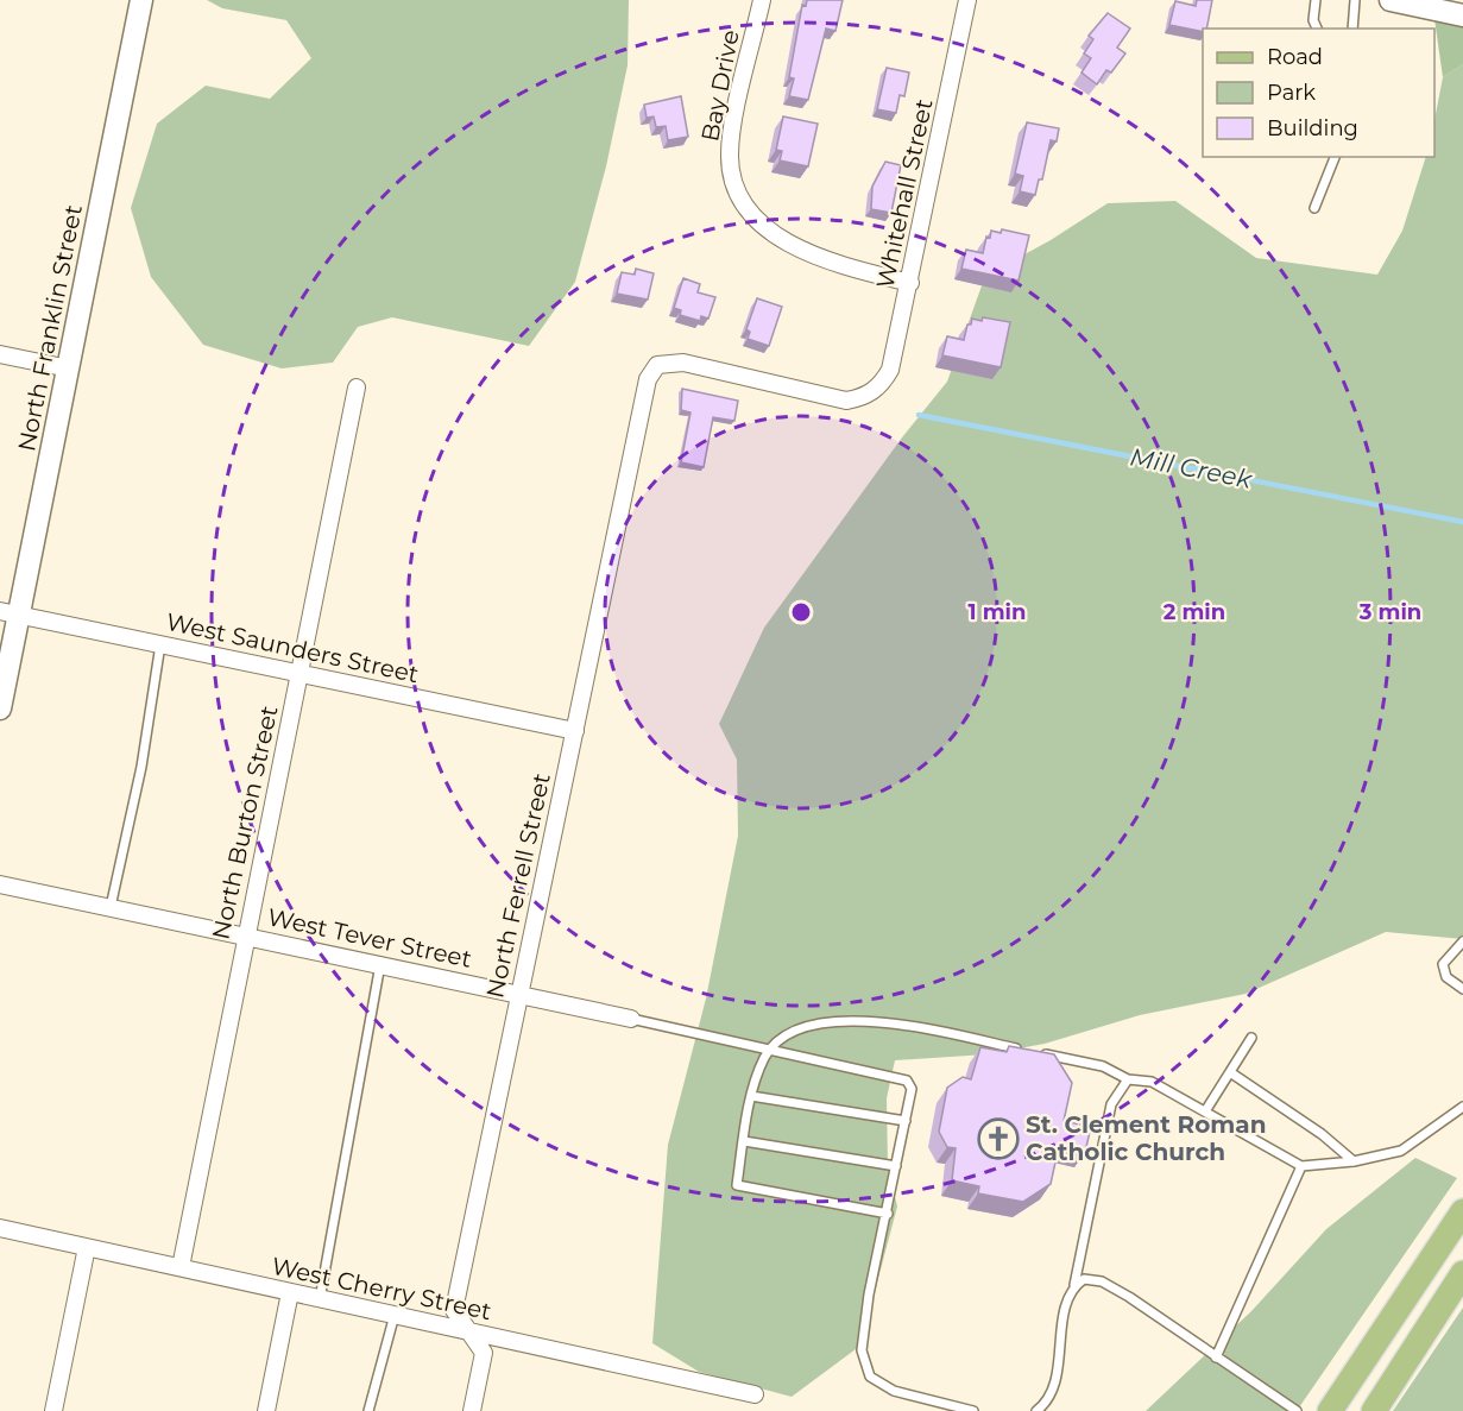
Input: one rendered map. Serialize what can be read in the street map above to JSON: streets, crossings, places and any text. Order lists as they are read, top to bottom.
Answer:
{
  "streets": {
    "street": [
      "Bay Drive",
      "Whitehall Street",
      "North Franklin Street",
      "West Saunders Street",
      "North Burton Street",
      "North Ferrell Street",
      "West Tever Street",
      "West Cherry Street"
    ]
  },
  "crossings": [
    ["Bay Drive", "Whitehall Street"],
    ["Whitehall Street", "North Ferrell Street"],
    ["North Franklin Street", "West Saunders Street"],
    ["West Saunders Street", "North Burton Street"],
    ["West Saunders Street", "North Ferrell Street"],
    ["North Burton Street", "West Tever Street"],
    ["North Burton Street", "West Cherry Street"],
    ["North Ferrell Street", "West Tever Street"],
    ["North Ferrell Street", "West Cherry Street"]
  ],
  "water": ["Mill Creek"],
  "places": {
    "church": ["St. Clement Roman Catholic Church"]
  },
  "legend": ["Road", "Park", "Building"],
  "rings": ["1 min", "2 min", "3 min"]
}
